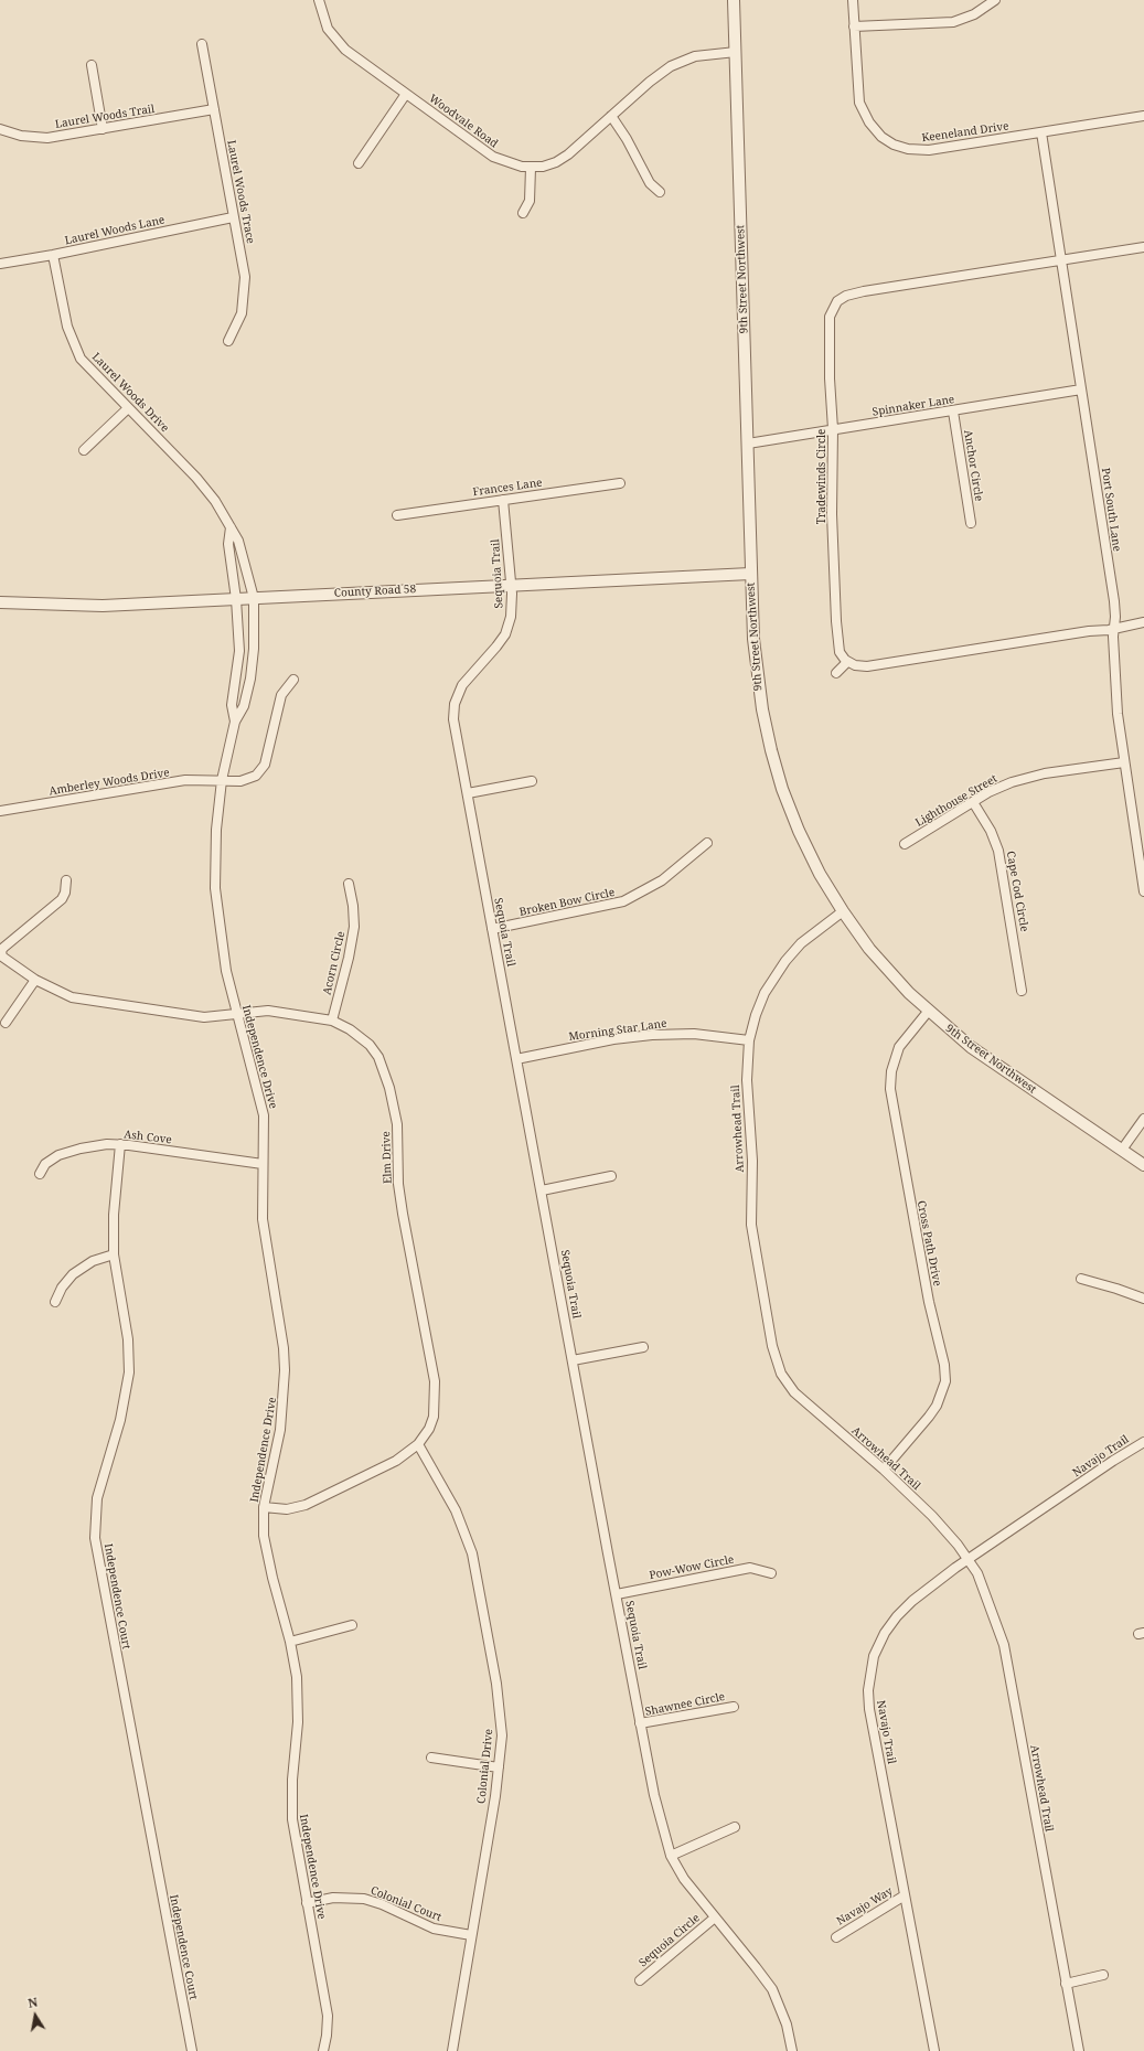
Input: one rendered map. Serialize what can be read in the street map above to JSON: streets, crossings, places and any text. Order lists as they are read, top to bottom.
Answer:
{
  "streets": {
    "street": [
      "Laurel Woods Trail",
      "Woodvale Road",
      "Keeneland Drive",
      "Laurel Woods Trace",
      "Laurel Woods Lane",
      "9th Street Northwest",
      "Laurel Woods Drive",
      "Spinnaker Lane",
      "Anchor Circle",
      "Tradewinds Circle",
      "Frances Lane",
      "Port South Lane",
      "Sequoia Trail",
      "County Road 58",
      "Amberley Woods Drive",
      "Lighthouse Street",
      "Cape Cod Circle",
      "Broken Bow Circle",
      "Acorn Circle",
      "Morning Star Lane",
      "Independence Drive",
      "Arrowhead Trail",
      "Ash Cove",
      "Elm Drive",
      "Cross Path Drive",
      "Navajo Trail",
      "Pow-Wow Circle",
      "Independence Court",
      "Shawnee Circle",
      "Colonial Drive",
      "Colonial Court",
      "Navajo Way",
      "Sequoia Circle"
    ]
  },
  "crossings": [
    ["Laurel Woods Trail", "Laurel Woods Trace"],
    ["Woodvale Road", "9th Street Northwest"],
    ["Keeneland Drive", "Port South Lane"],
    ["Laurel Woods Trace", "Laurel Woods Lane"],
    ["Laurel Woods Lane", "Laurel Woods Drive"],
    ["9th Street Northwest", "Spinnaker Lane"],
    ["9th Street Northwest", "County Road 58"],
    ["9th Street Northwest", "Arrowhead Trail"],
    ["9th Street Northwest", "Cross Path Drive"],
    ["Laurel Woods Drive", "County Road 58"],
    ["Laurel Woods Drive", "Independence Drive"],
    ["Spinnaker Lane", "Anchor Circle"],
    ["Spinnaker Lane", "Tradewinds Circle"],
    ["Spinnaker Lane", "Port South Lane"],
    ["Tradewinds Circle", "Port South Lane"],
    ["Frances Lane", "Sequoia Trail"],
    ["Port South Lane", "Lighthouse Street"],
    ["Sequoia Trail", "County Road 58"],
    ["Sequoia Trail", "Broken Bow Circle"],
    ["Sequoia Trail", "Morning Star Lane"],
    ["Sequoia Trail", "Pow-Wow Circle"],
    ["Sequoia Trail", "Shawnee Circle"],
    ["Sequoia Trail", "Sequoia Circle"],
    ["County Road 58", "Independence Drive"],
    ["Amberley Woods Drive", "Independence Drive"],
    ["Lighthouse Street", "Cape Cod Circle"],
    ["Acorn Circle", "Elm Drive"],
    ["Morning Star Lane", "Arrowhead Trail"],
    ["Independence Drive", "Ash Cove"],
    ["Independence Drive", "Elm Drive"],
    ["Independence Drive", "Colonial Court"],
    ["Arrowhead Trail", "Cross Path Drive"],
    ["Arrowhead Trail", "Navajo Trail"],
    ["Ash Cove", "Independence Court"],
    ["Elm Drive", "Colonial Drive"],
    ["Navajo Trail", "Navajo Way"],
    ["Colonial Drive", "Colonial Court"]
  ],
  "north": "top"
}
